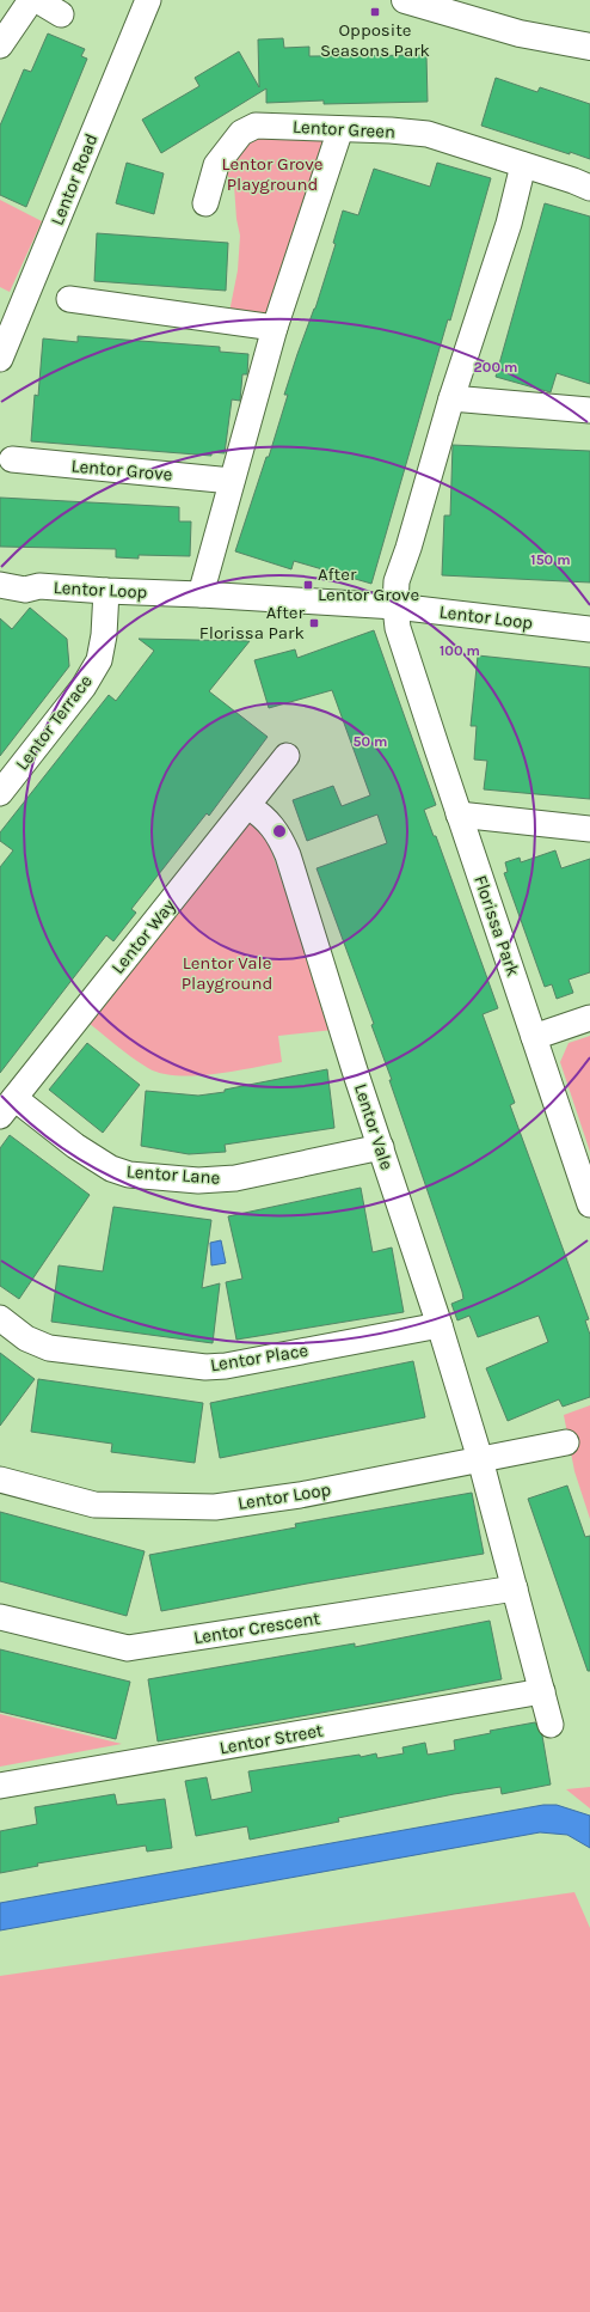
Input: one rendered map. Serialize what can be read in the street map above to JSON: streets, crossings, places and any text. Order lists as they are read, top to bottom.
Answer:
{
  "streets": {
    "street": [
      "Lentor Green",
      "Lentor Road",
      "Lentor Grove",
      "Lentor Loop",
      "Lentor Terrace",
      "Florissa Park",
      "Lentor Way",
      "Lentor Vale",
      "Lentor Lane",
      "Lentor Place",
      "Lentor Crescent",
      "Lentor Street"
    ]
  },
  "crossings": [
    ["Lentor Loop", "Lentor Terrace"],
    ["Lentor Loop", "Florissa Park"],
    ["Lentor Loop", "Lentor Vale"],
    ["Lentor Way", "Lentor Vale"],
    ["Lentor Way", "Lentor Lane"],
    ["Lentor Vale", "Lentor Lane"],
    ["Lentor Vale", "Lentor Place"]
  ],
  "parks": ["Lentor Grove Playground", "Lentor Vale Playground"],
  "places": {
    "transit": ["Opposite Seasons Park", "After Lentor Grove", "After Florissa Park"]
  },
  "rings": [
    "200 m",
    "150 m",
    "100 m",
    "50 m"
  ]
}
